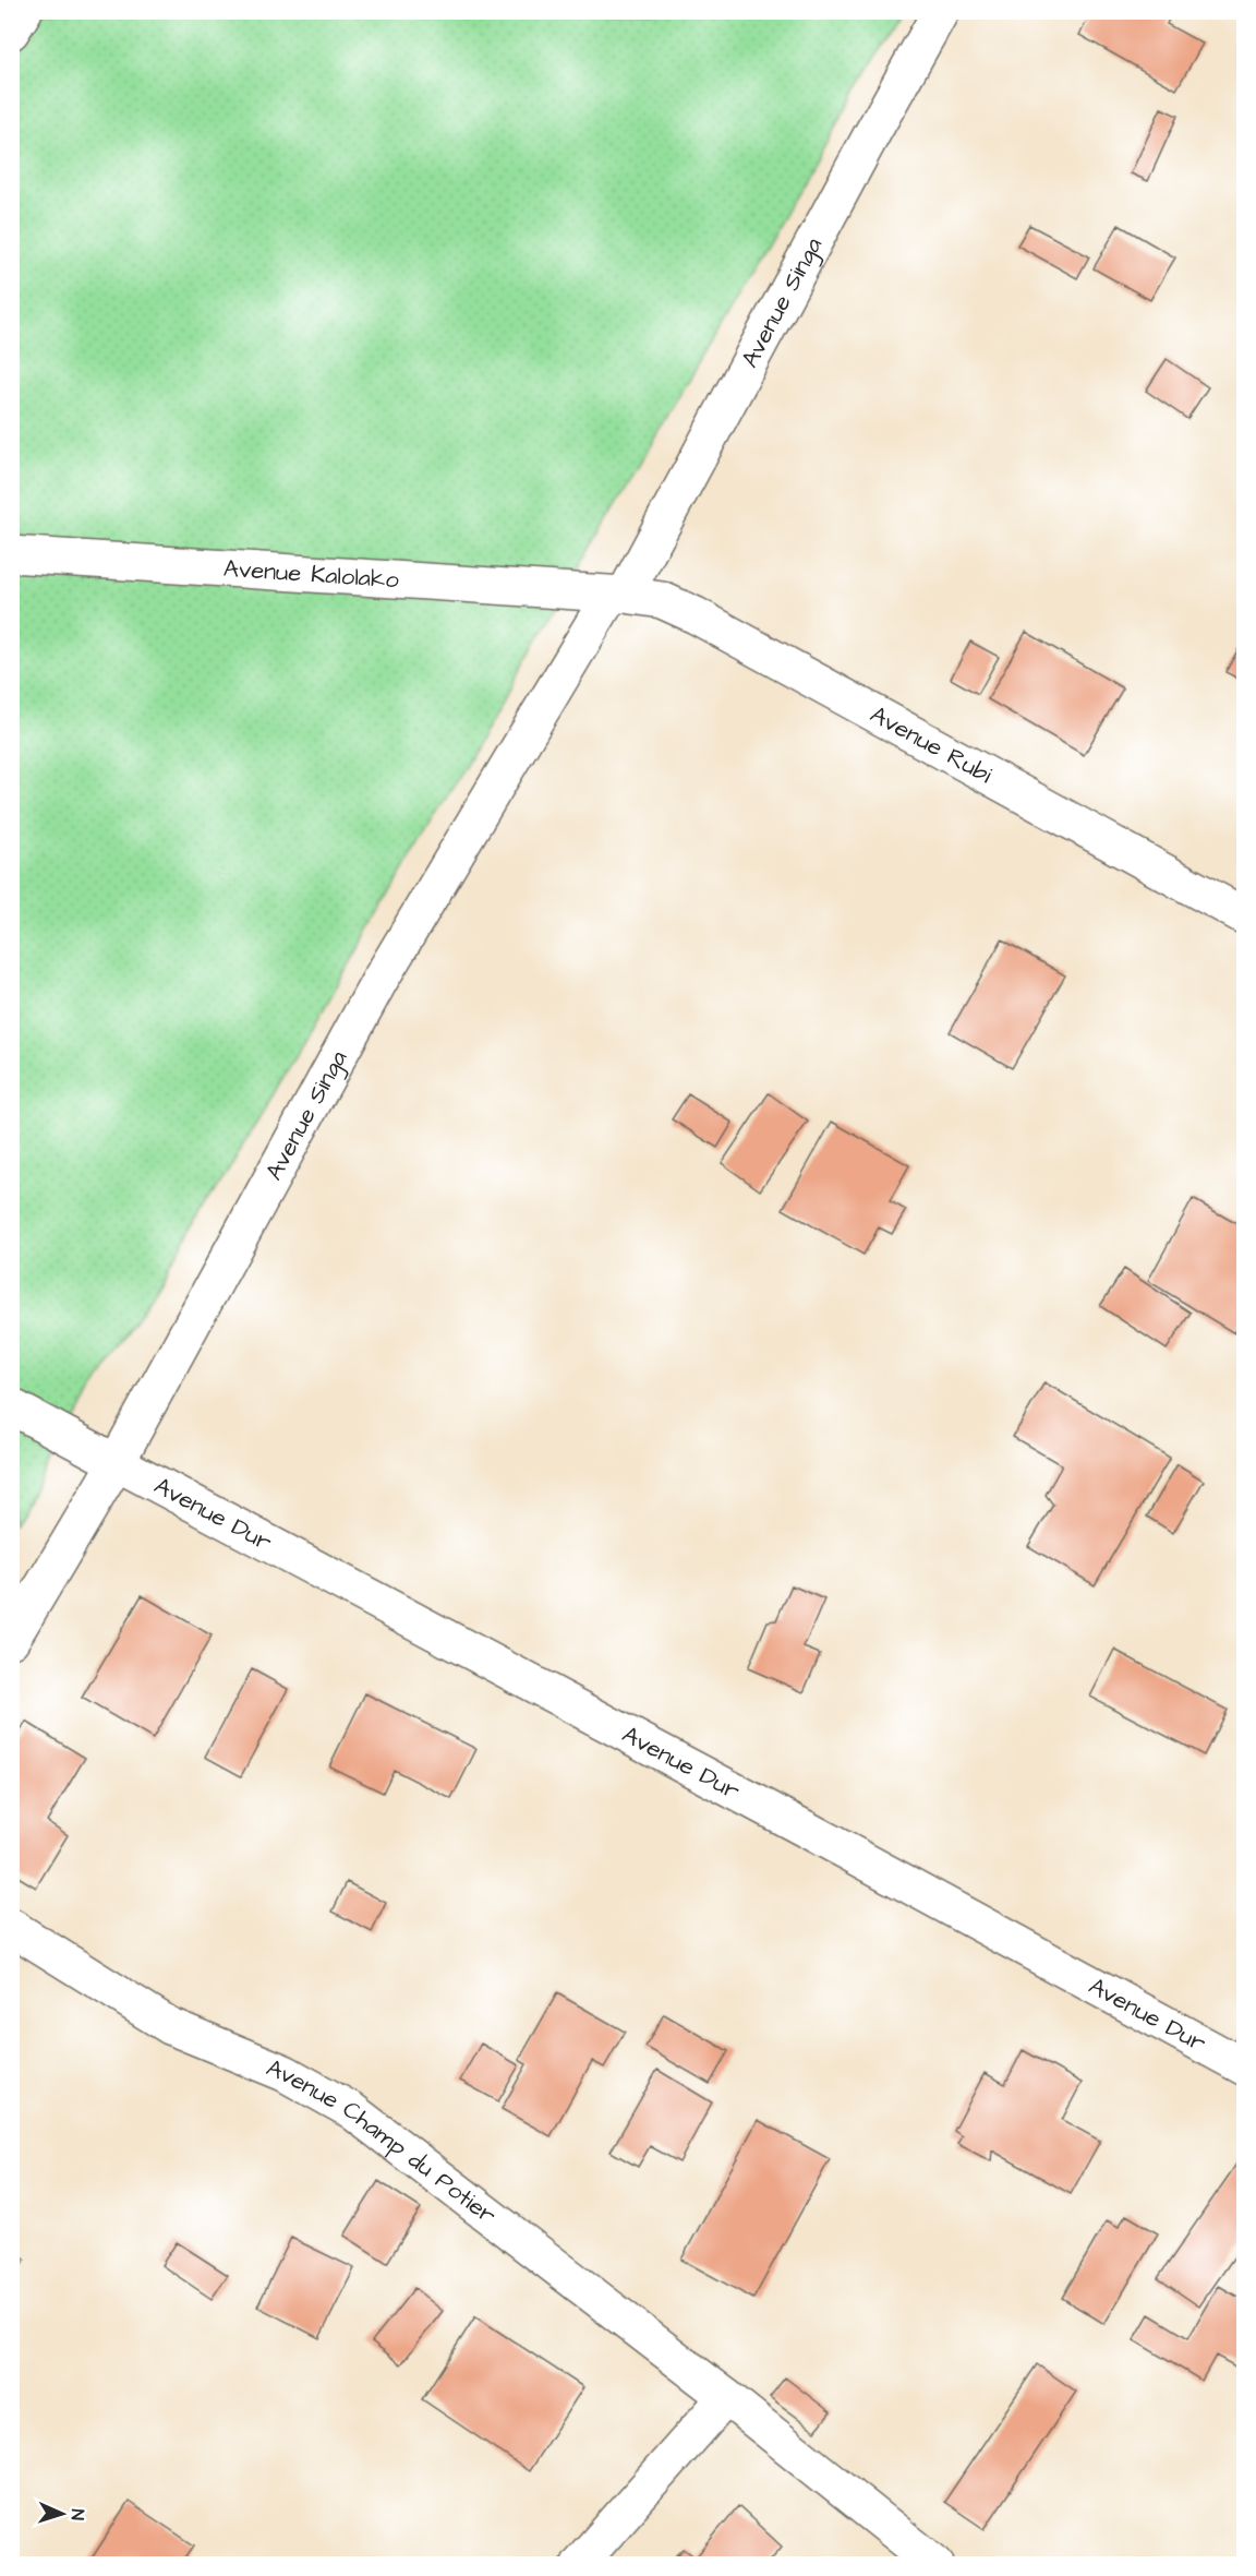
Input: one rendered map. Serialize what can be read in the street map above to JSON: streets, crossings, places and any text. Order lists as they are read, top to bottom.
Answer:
{
  "streets": {
    "street": [
      "Avenue Singa",
      "Avenue Kalolako",
      "Avenue Rubi",
      "Avenue Dur",
      "Avenue Champ du Potier"
    ]
  },
  "crossings": [
    ["Avenue Singa", "Avenue Kalolako"],
    ["Avenue Singa", "Avenue Rubi"],
    ["Avenue Singa", "Avenue Dur"],
    ["Avenue Kalolako", "Avenue Rubi"]
  ],
  "north": "right"
}
